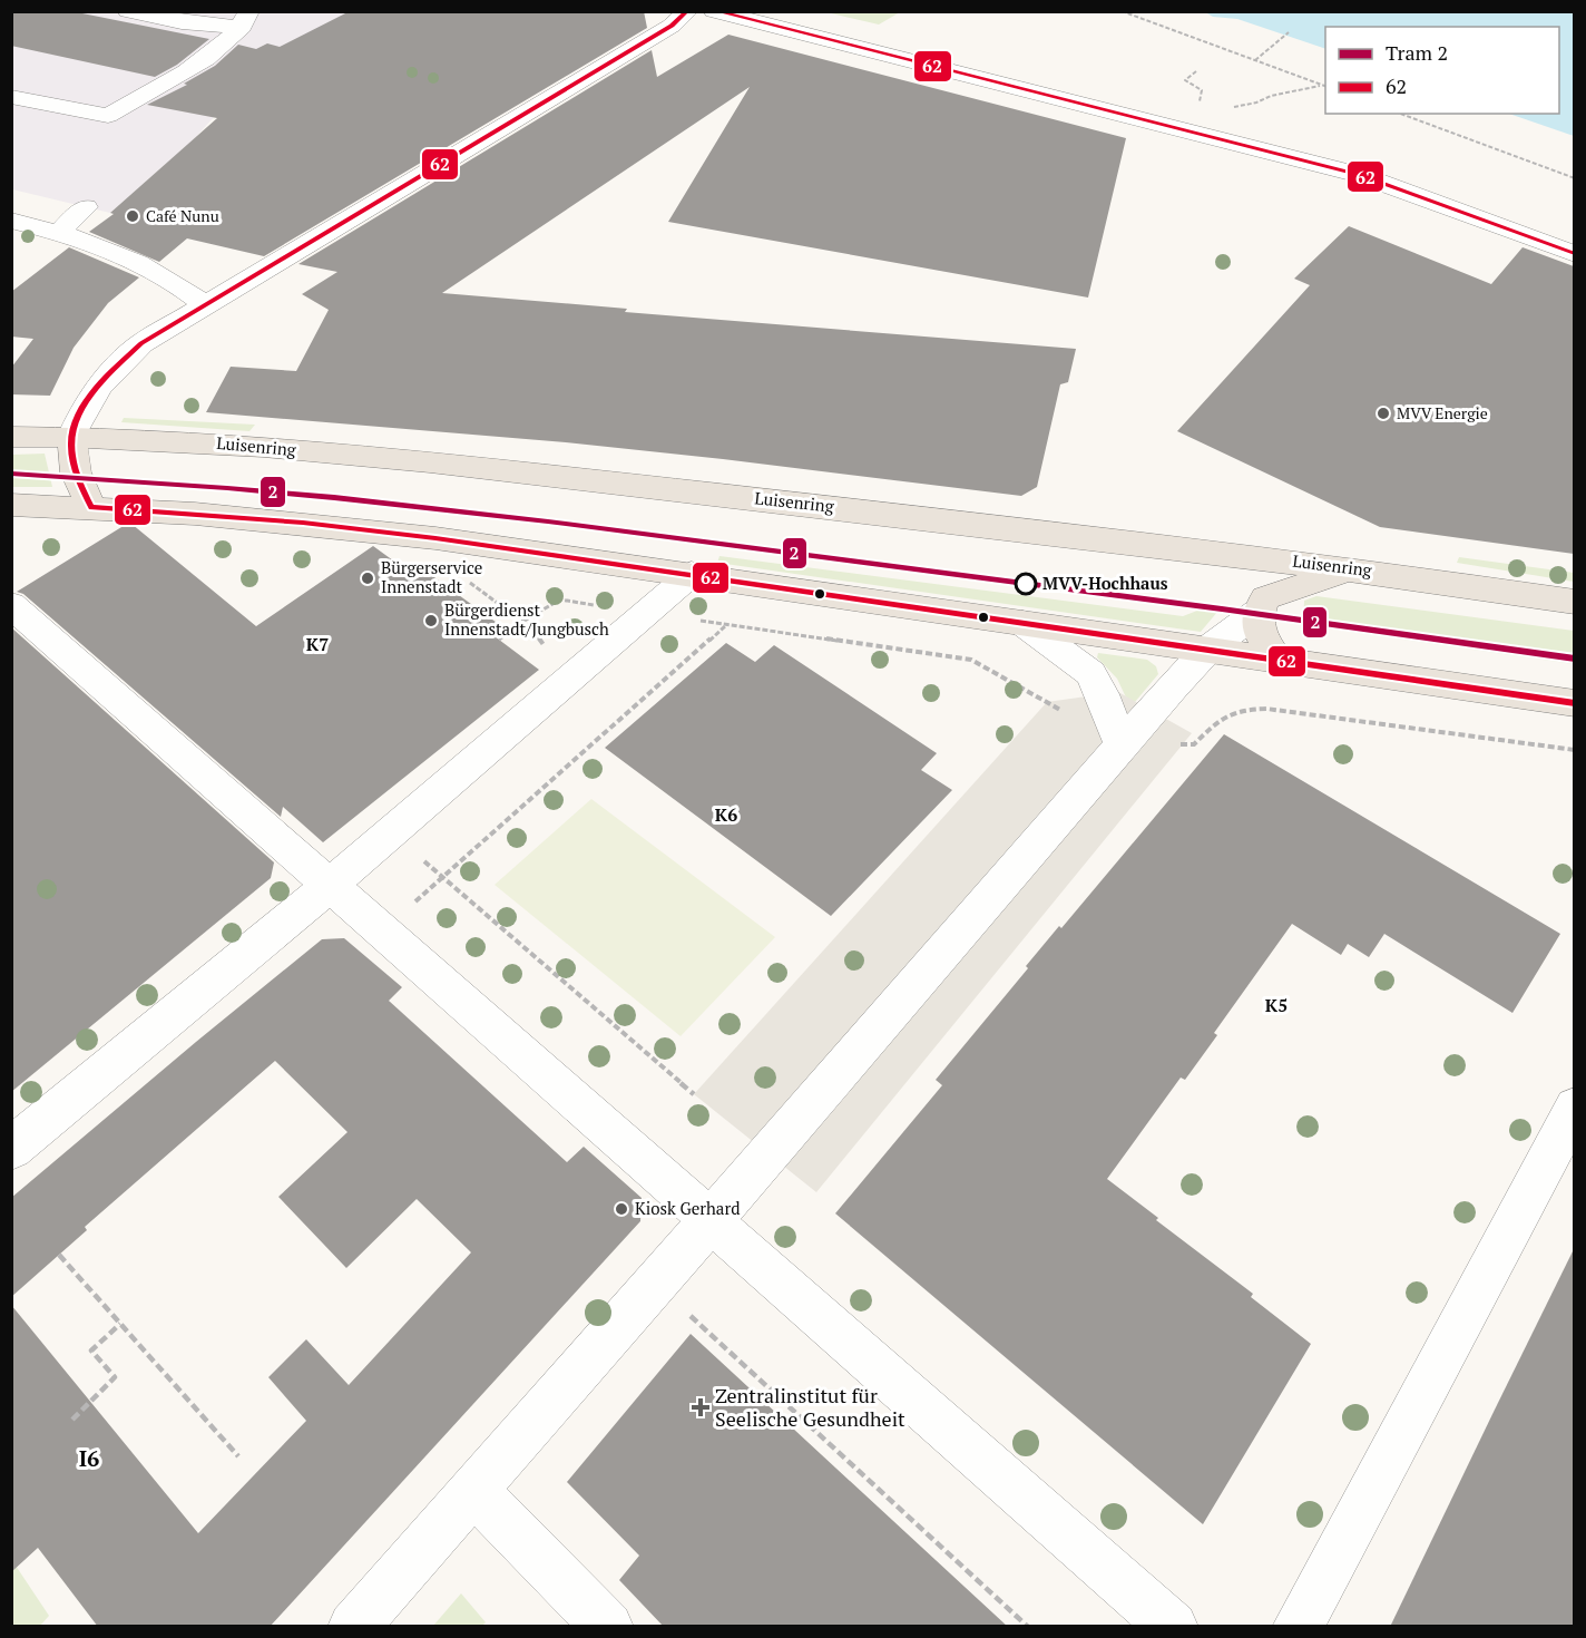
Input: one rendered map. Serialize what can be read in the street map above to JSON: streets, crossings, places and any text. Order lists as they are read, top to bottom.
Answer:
{
  "streets": {
    "main road": ["Luisenring"]
  },
  "districts": [
    "K7",
    "K6",
    "K5",
    "I6"
  ],
  "places": {
    "other": [
      "Café Nunu",
      "MVV Energie",
      "Bürgerservice Innenstadt",
      "MVV-Hochhaus",
      "Bürgerdienst Innenstadt/Jungbusch",
      "Kiosk Gerhard"
    ],
    "health": ["Zentralinstitut für Seelische Gesundheit"]
  },
  "lines": ["transit line 62", "tram line 2"],
  "legend": ["Tram 2", "62"]
}
